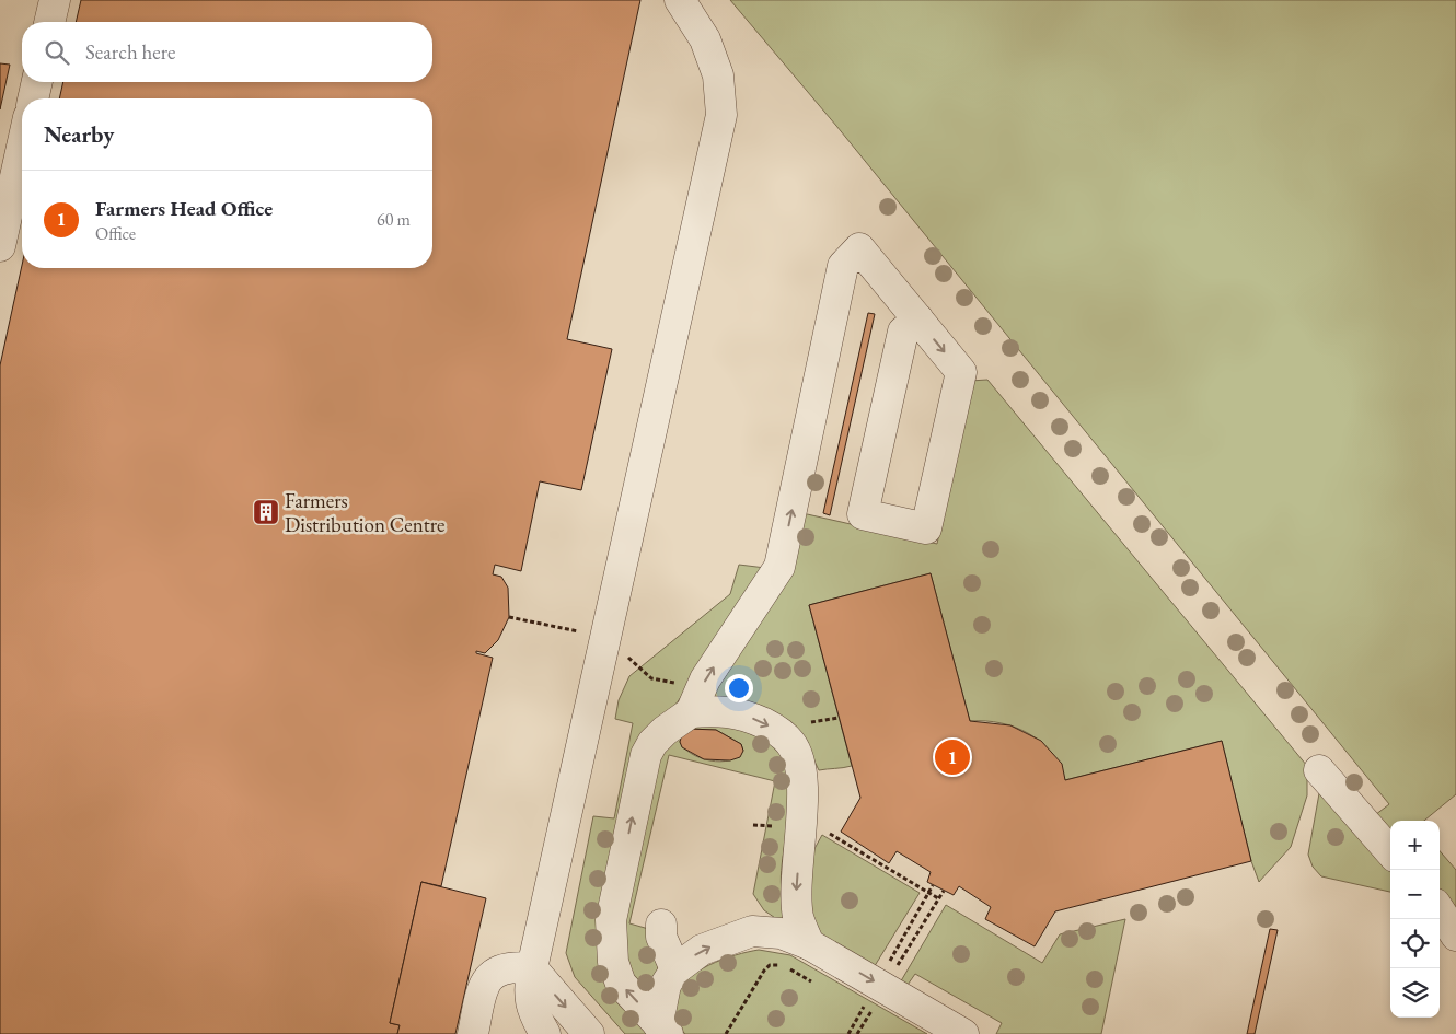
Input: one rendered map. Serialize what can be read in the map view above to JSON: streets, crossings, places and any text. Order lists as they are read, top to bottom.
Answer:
{
  "places": {
    "building": ["Farmers Distribution Centre"]
  },
  "page": {
    "search": "Search here",
    "heading": "Nearby",
    "list": [
      {
        "mark": "1",
        "name": "Farmers Head Office",
        "note": "Office",
        "value": "60 m"
      }
    ],
    "pins": "1",
    "map_buttons": ["+", "−"]
  }
}
